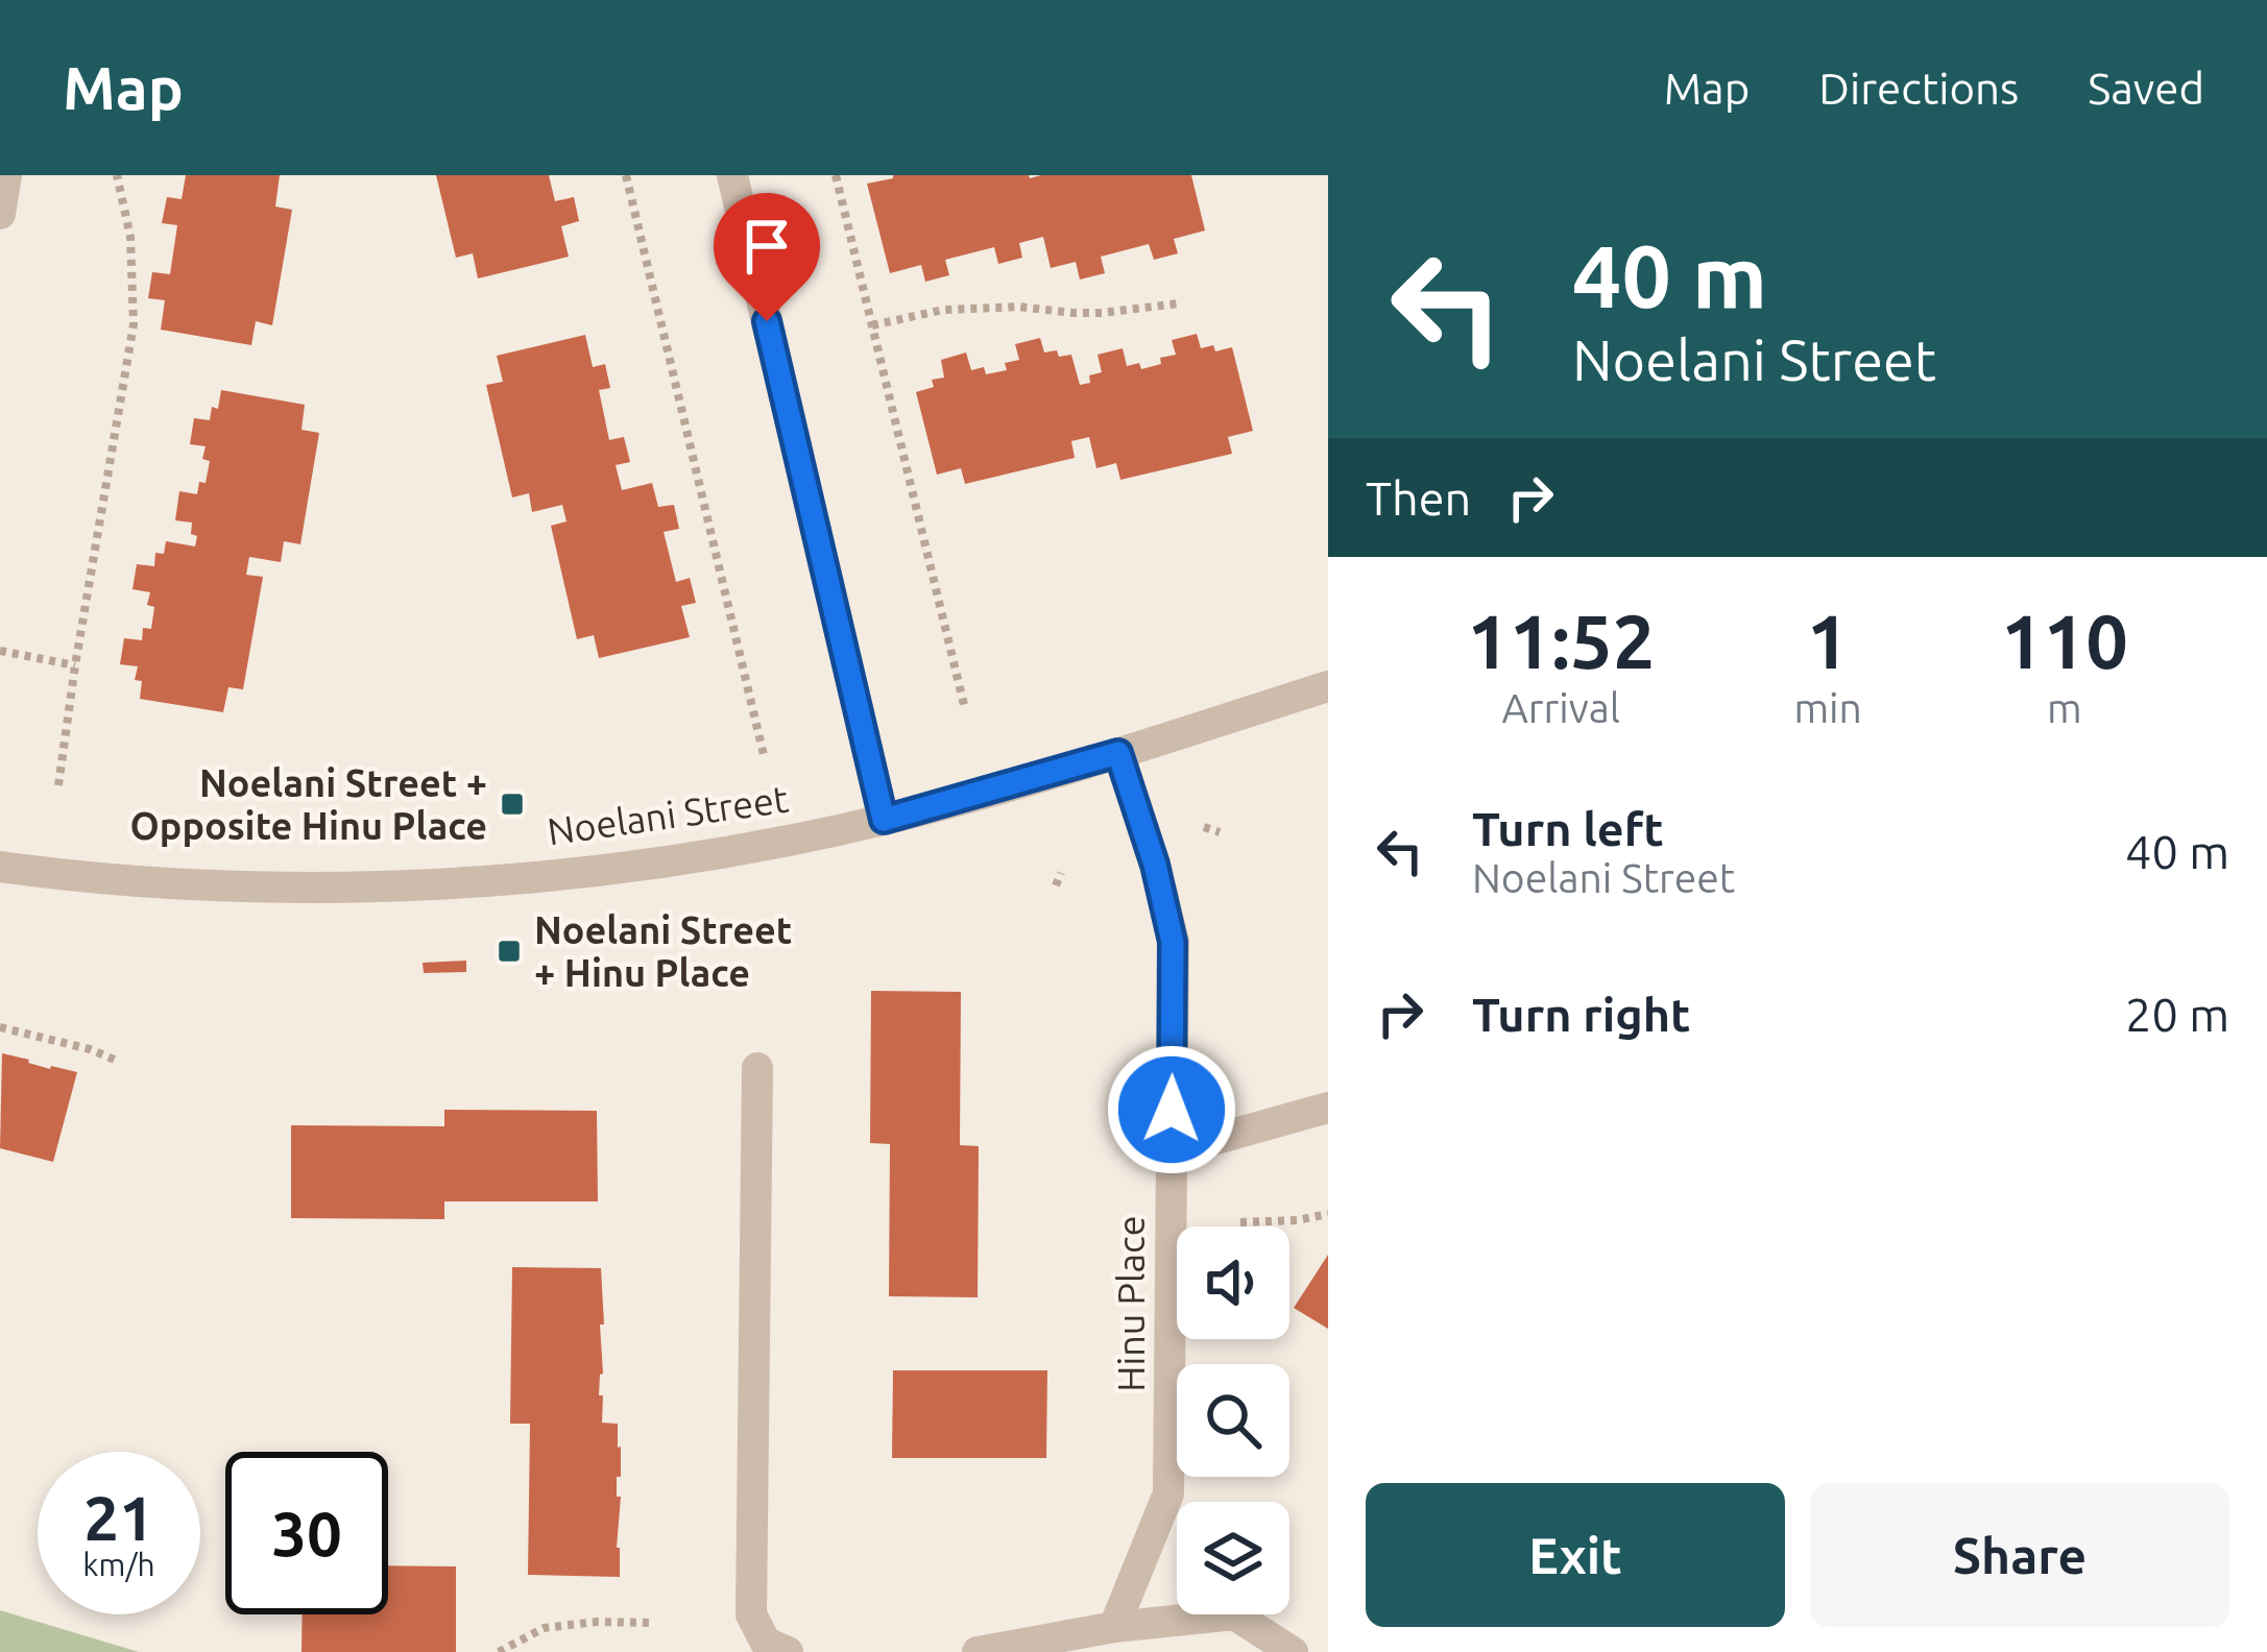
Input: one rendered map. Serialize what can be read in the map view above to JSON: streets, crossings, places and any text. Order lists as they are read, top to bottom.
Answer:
{
  "streets": {
    "street": ["Noelani Street", "Hinu Place"]
  },
  "crossings": [
    ["Noelani Street", "Hinu Place"]
  ],
  "places": {
    "transit": ["Noelani Street + Opposite Hinu Place", "Noelani Street + Hinu Place"]
  },
  "page": {
    "header": "Map",
    "nav": ["Map", "Directions", "Saved"],
    "turn": ["40 m", "Noelani Street"],
    "then": "Then",
    "eta": [
      "11:52",
      "Arrival",
      "1",
      "min",
      "110",
      "m"
    ],
    "list": [
      {
        "name": "Turn left",
        "note": "Noelani Street",
        "value": "40 m"
      },
      {
        "name": "Turn right",
        "value": "20 m"
      }
    ],
    "speed": "21 km/h",
    "limit": "30",
    "buttons": ["Exit", "Share"]
  }
}
